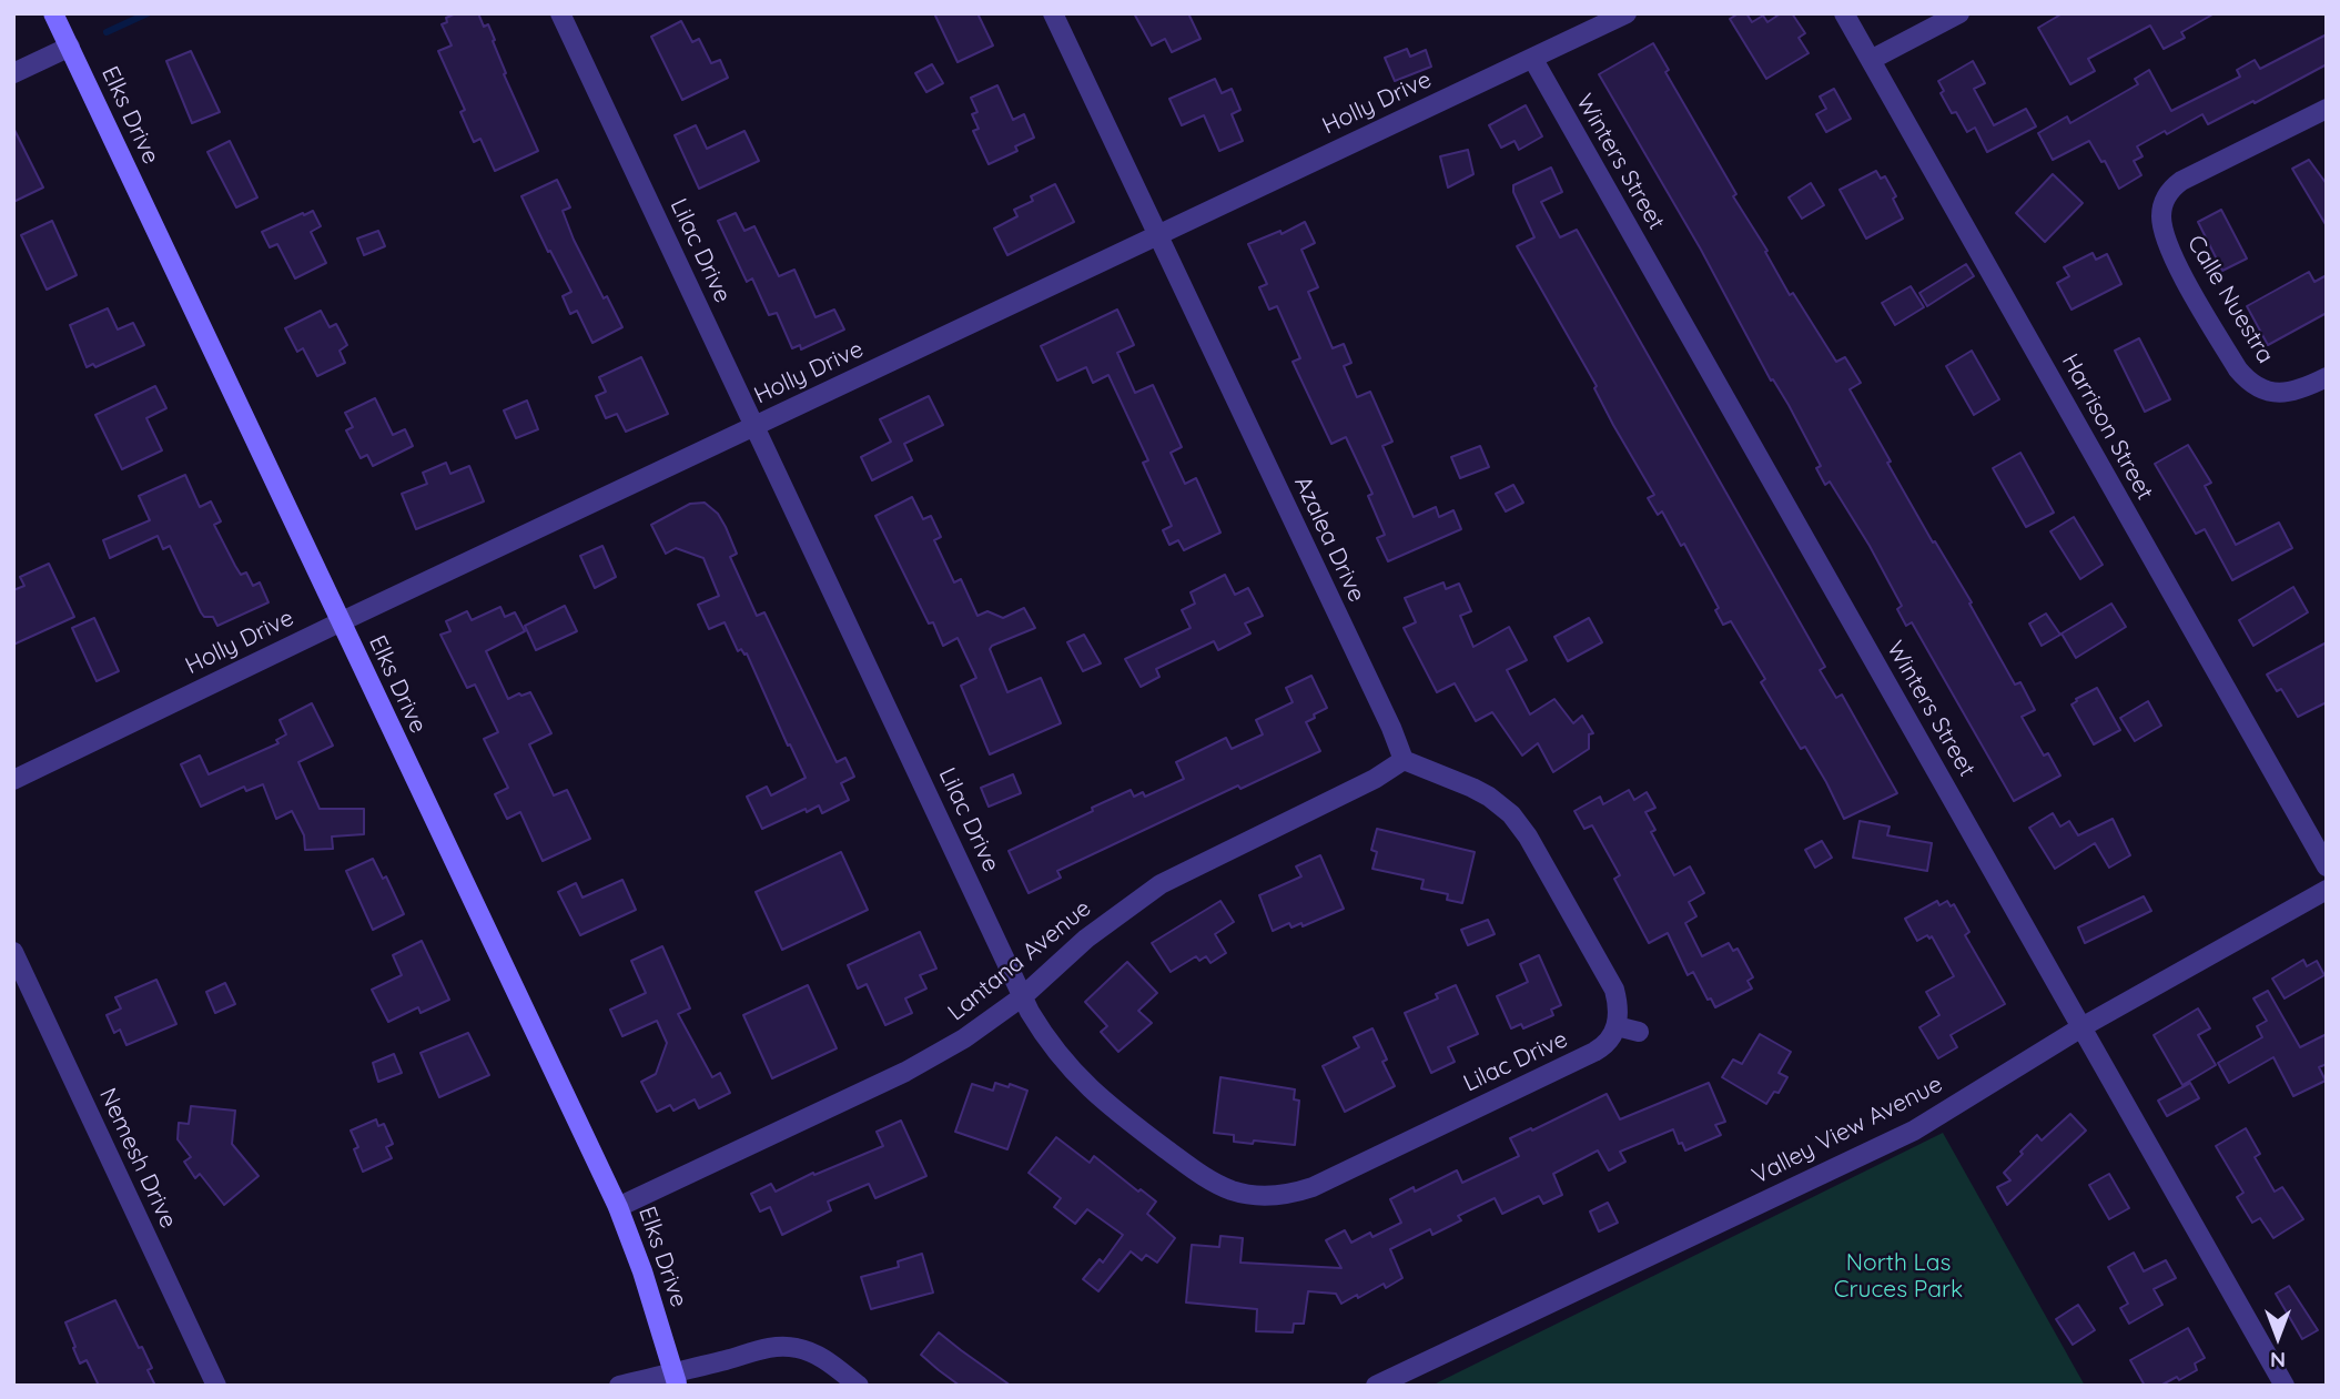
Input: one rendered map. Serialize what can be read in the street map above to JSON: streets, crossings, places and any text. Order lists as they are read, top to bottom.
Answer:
{
  "streets": {
    "main road": ["Elks Drive"],
    "street": [
      "Holly Drive",
      "Winters Street",
      "Lilac Drive",
      "Calle Nuestra",
      "Harrison Street",
      "Azalea Drive",
      "Lantana Avenue",
      "Valley View Avenue",
      "Nemesh Drive"
    ]
  },
  "crossings": [
    ["Holly Drive", "Elks Drive"],
    ["Holly Drive", "Winters Street"],
    ["Holly Drive", "Lilac Drive"],
    ["Holly Drive", "Azalea Drive"],
    ["Elks Drive", "Lantana Avenue"],
    ["Winters Street", "Valley View Avenue"],
    ["Lilac Drive", "Lantana Avenue"],
    ["Azalea Drive", "Lantana Avenue"]
  ],
  "parks": ["North Las Cruces Park"],
  "north": "bottom"
}
